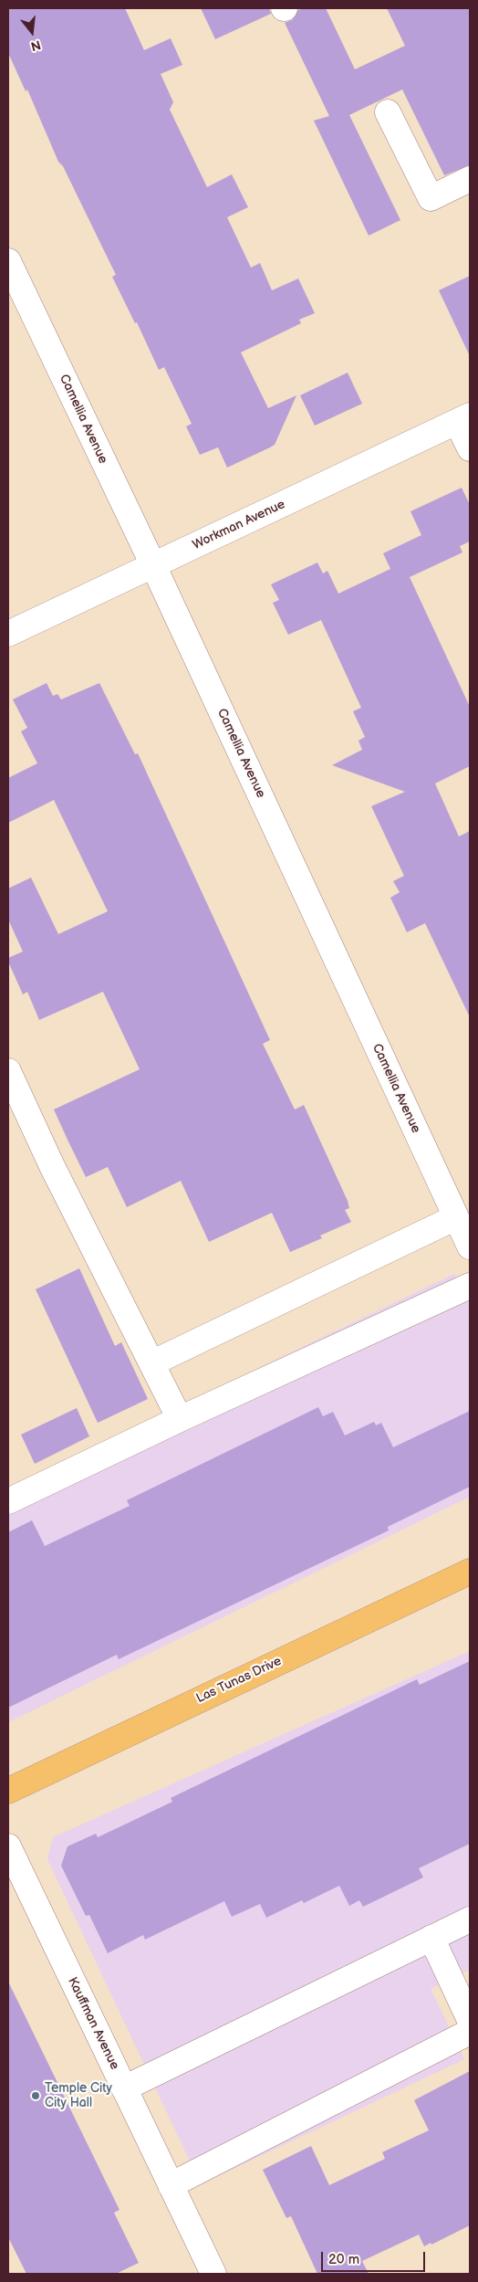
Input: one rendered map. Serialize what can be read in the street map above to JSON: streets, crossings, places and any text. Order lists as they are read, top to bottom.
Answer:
{
  "streets": {
    "main road": ["Las Tunas Drive"],
    "street": ["Camellia Avenue", "Workman Avenue", "Kauffman Avenue"]
  },
  "crossings": [
    ["Camellia Avenue", "Workman Avenue"]
  ],
  "places": ["Temple City City Hall"],
  "scale_bar": "20 m",
  "north": "bottom"
}
